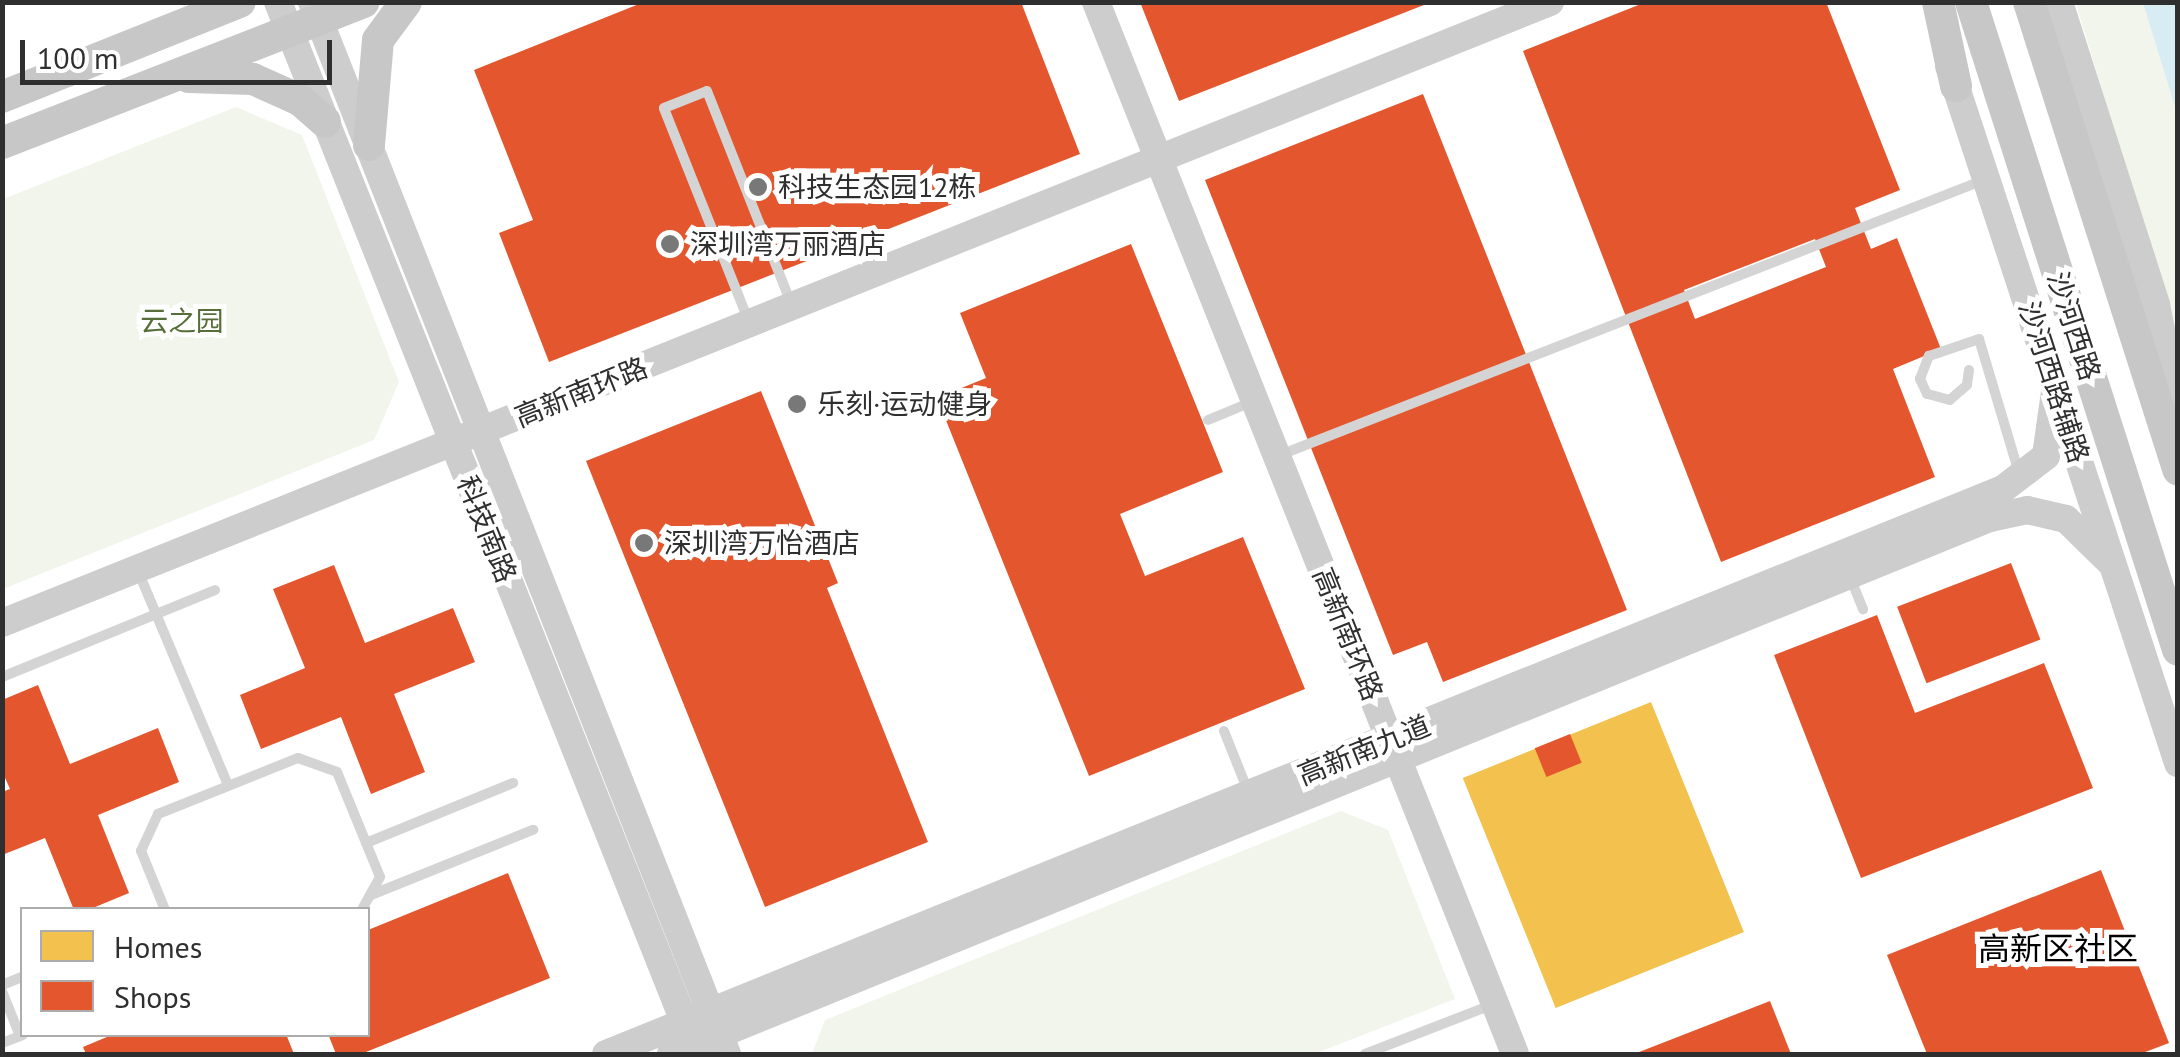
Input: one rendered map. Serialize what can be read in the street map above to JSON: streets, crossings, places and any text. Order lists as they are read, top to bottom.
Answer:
{
  "streets": {
    "main road": ["沙河西路"],
    "street": [
      "沙河西路辅路",
      "高新南环路",
      "科技南路",
      "高新南九道"
    ]
  },
  "crossings": [
    ["沙河西路辅路", "高新南九道"],
    ["高新南环路", "科技南路"],
    ["高新南环路", "高新南九道"],
    ["科技南路", "高新南九道"]
  ],
  "districts": ["高新区社区"],
  "parks": ["云之园"],
  "places": [
    "科技生态园12栋",
    "深圳湾万丽酒店",
    "乐刻·运动健身",
    "深圳湾万怡酒店"
  ],
  "legend": ["Homes", "Shops"],
  "scale_bar": "100 m"
}
